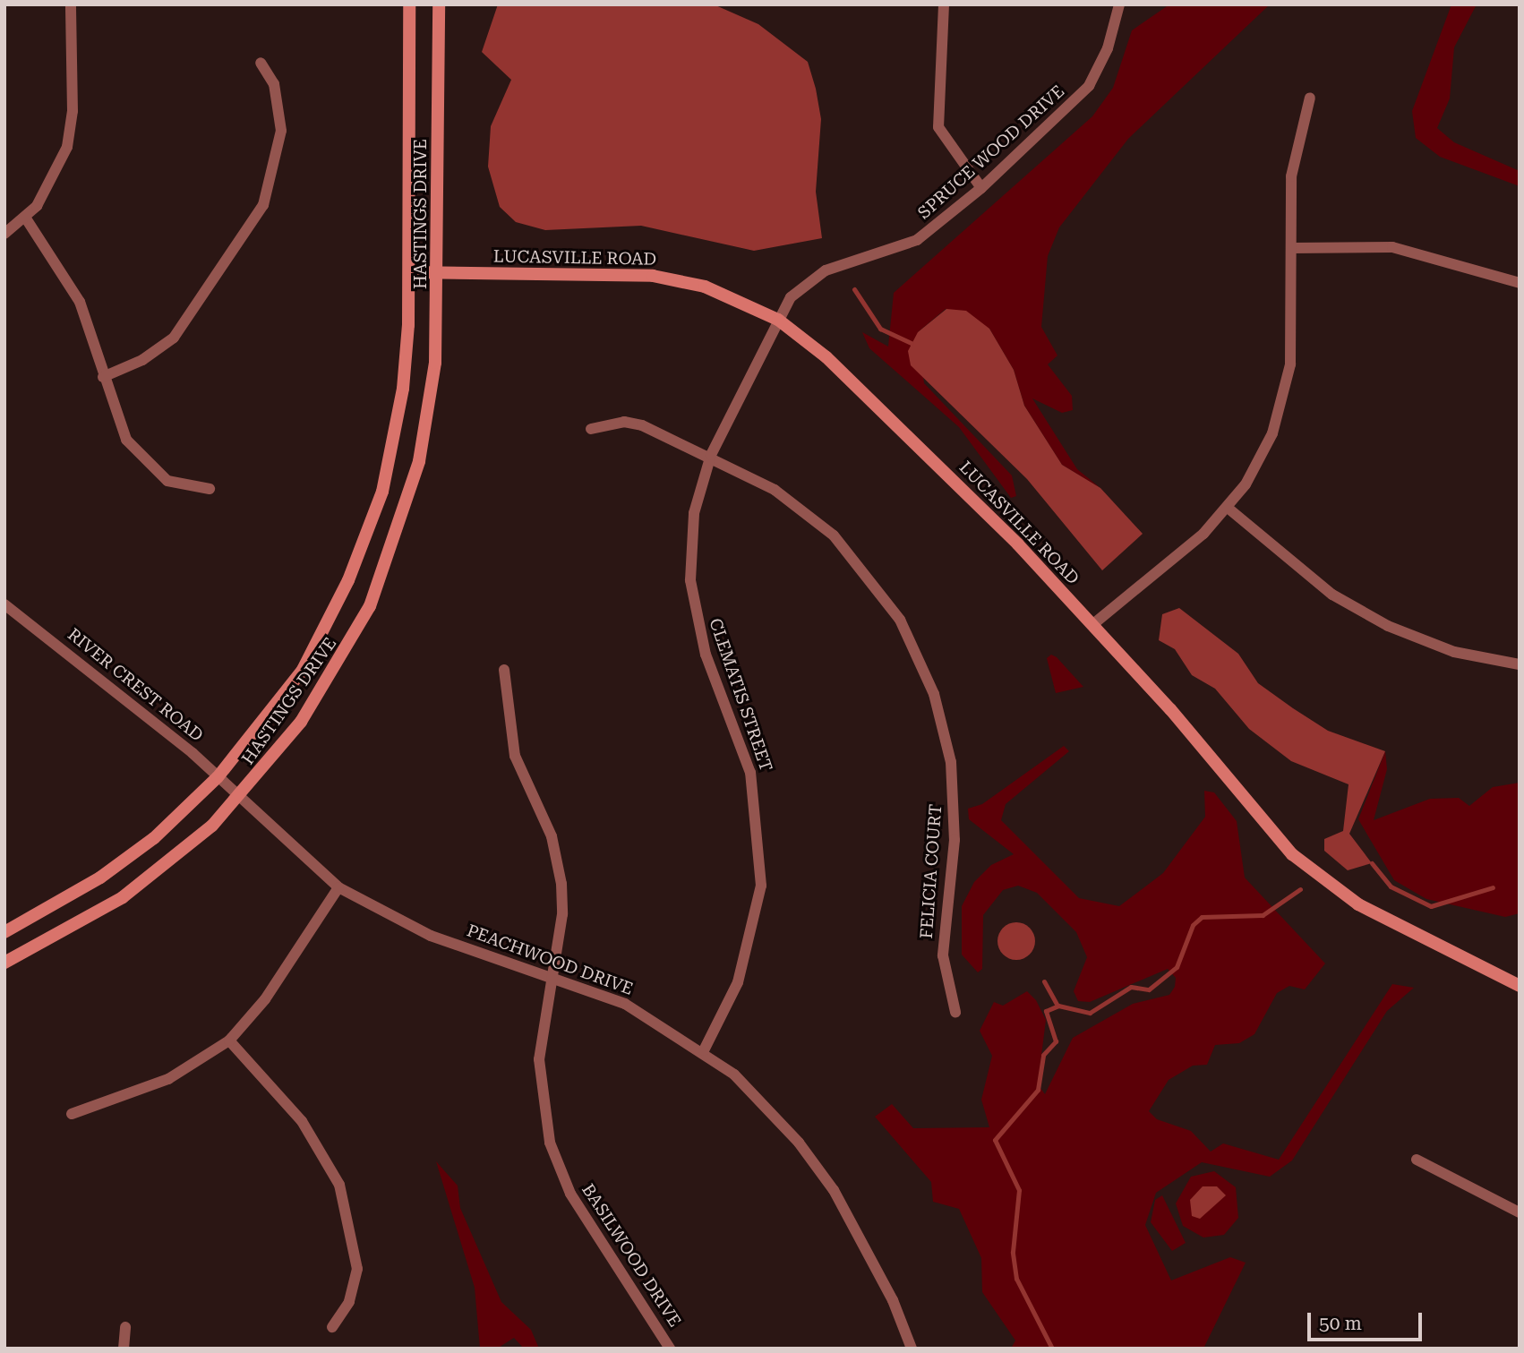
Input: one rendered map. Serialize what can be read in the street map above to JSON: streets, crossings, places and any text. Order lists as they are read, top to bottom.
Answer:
{
  "streets": {
    "street": [
      "SPRUCE WOOD DRIVE",
      "HASTINGS DRIVE",
      "LUCASVILLE ROAD",
      "RIVER CREST ROAD",
      "CLEMATIS STREET",
      "FELICIA COURT",
      "PEACHWOOD DRIVE",
      "BASILWOOD DRIVE"
    ]
  },
  "crossings": [
    ["SPRUCE WOOD DRIVE", "LUCASVILLE ROAD"],
    ["SPRUCE WOOD DRIVE", "CLEMATIS STREET"],
    ["HASTINGS DRIVE", "LUCASVILLE ROAD"],
    ["HASTINGS DRIVE", "RIVER CREST ROAD"],
    ["HASTINGS DRIVE", "PEACHWOOD DRIVE"],
    ["LUCASVILLE ROAD", "CLEMATIS STREET"],
    ["RIVER CREST ROAD", "PEACHWOOD DRIVE"],
    ["CLEMATIS STREET", "FELICIA COURT"],
    ["CLEMATIS STREET", "PEACHWOOD DRIVE"],
    ["PEACHWOOD DRIVE", "BASILWOOD DRIVE"]
  ],
  "scale_bar": "50 m"
}
